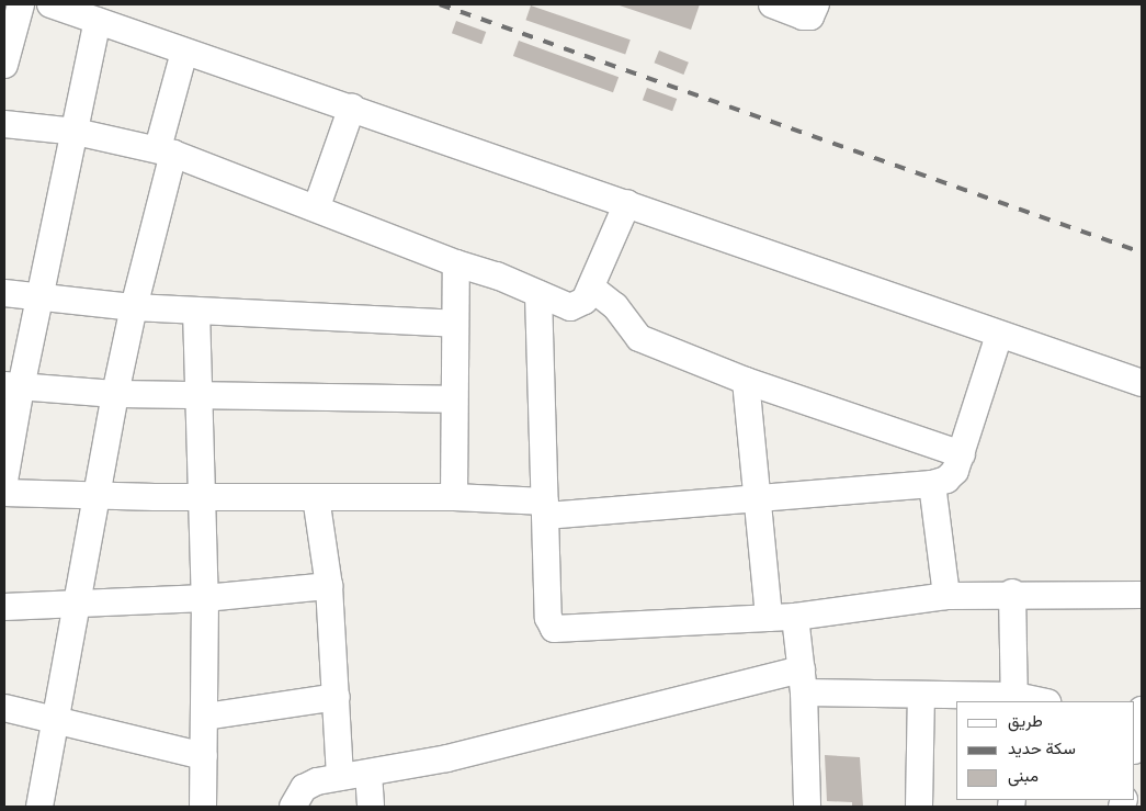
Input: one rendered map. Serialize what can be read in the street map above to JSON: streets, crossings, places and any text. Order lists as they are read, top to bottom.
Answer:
{
  "legend": ["طريق", "سكة حديد", "مبنى"]
}
